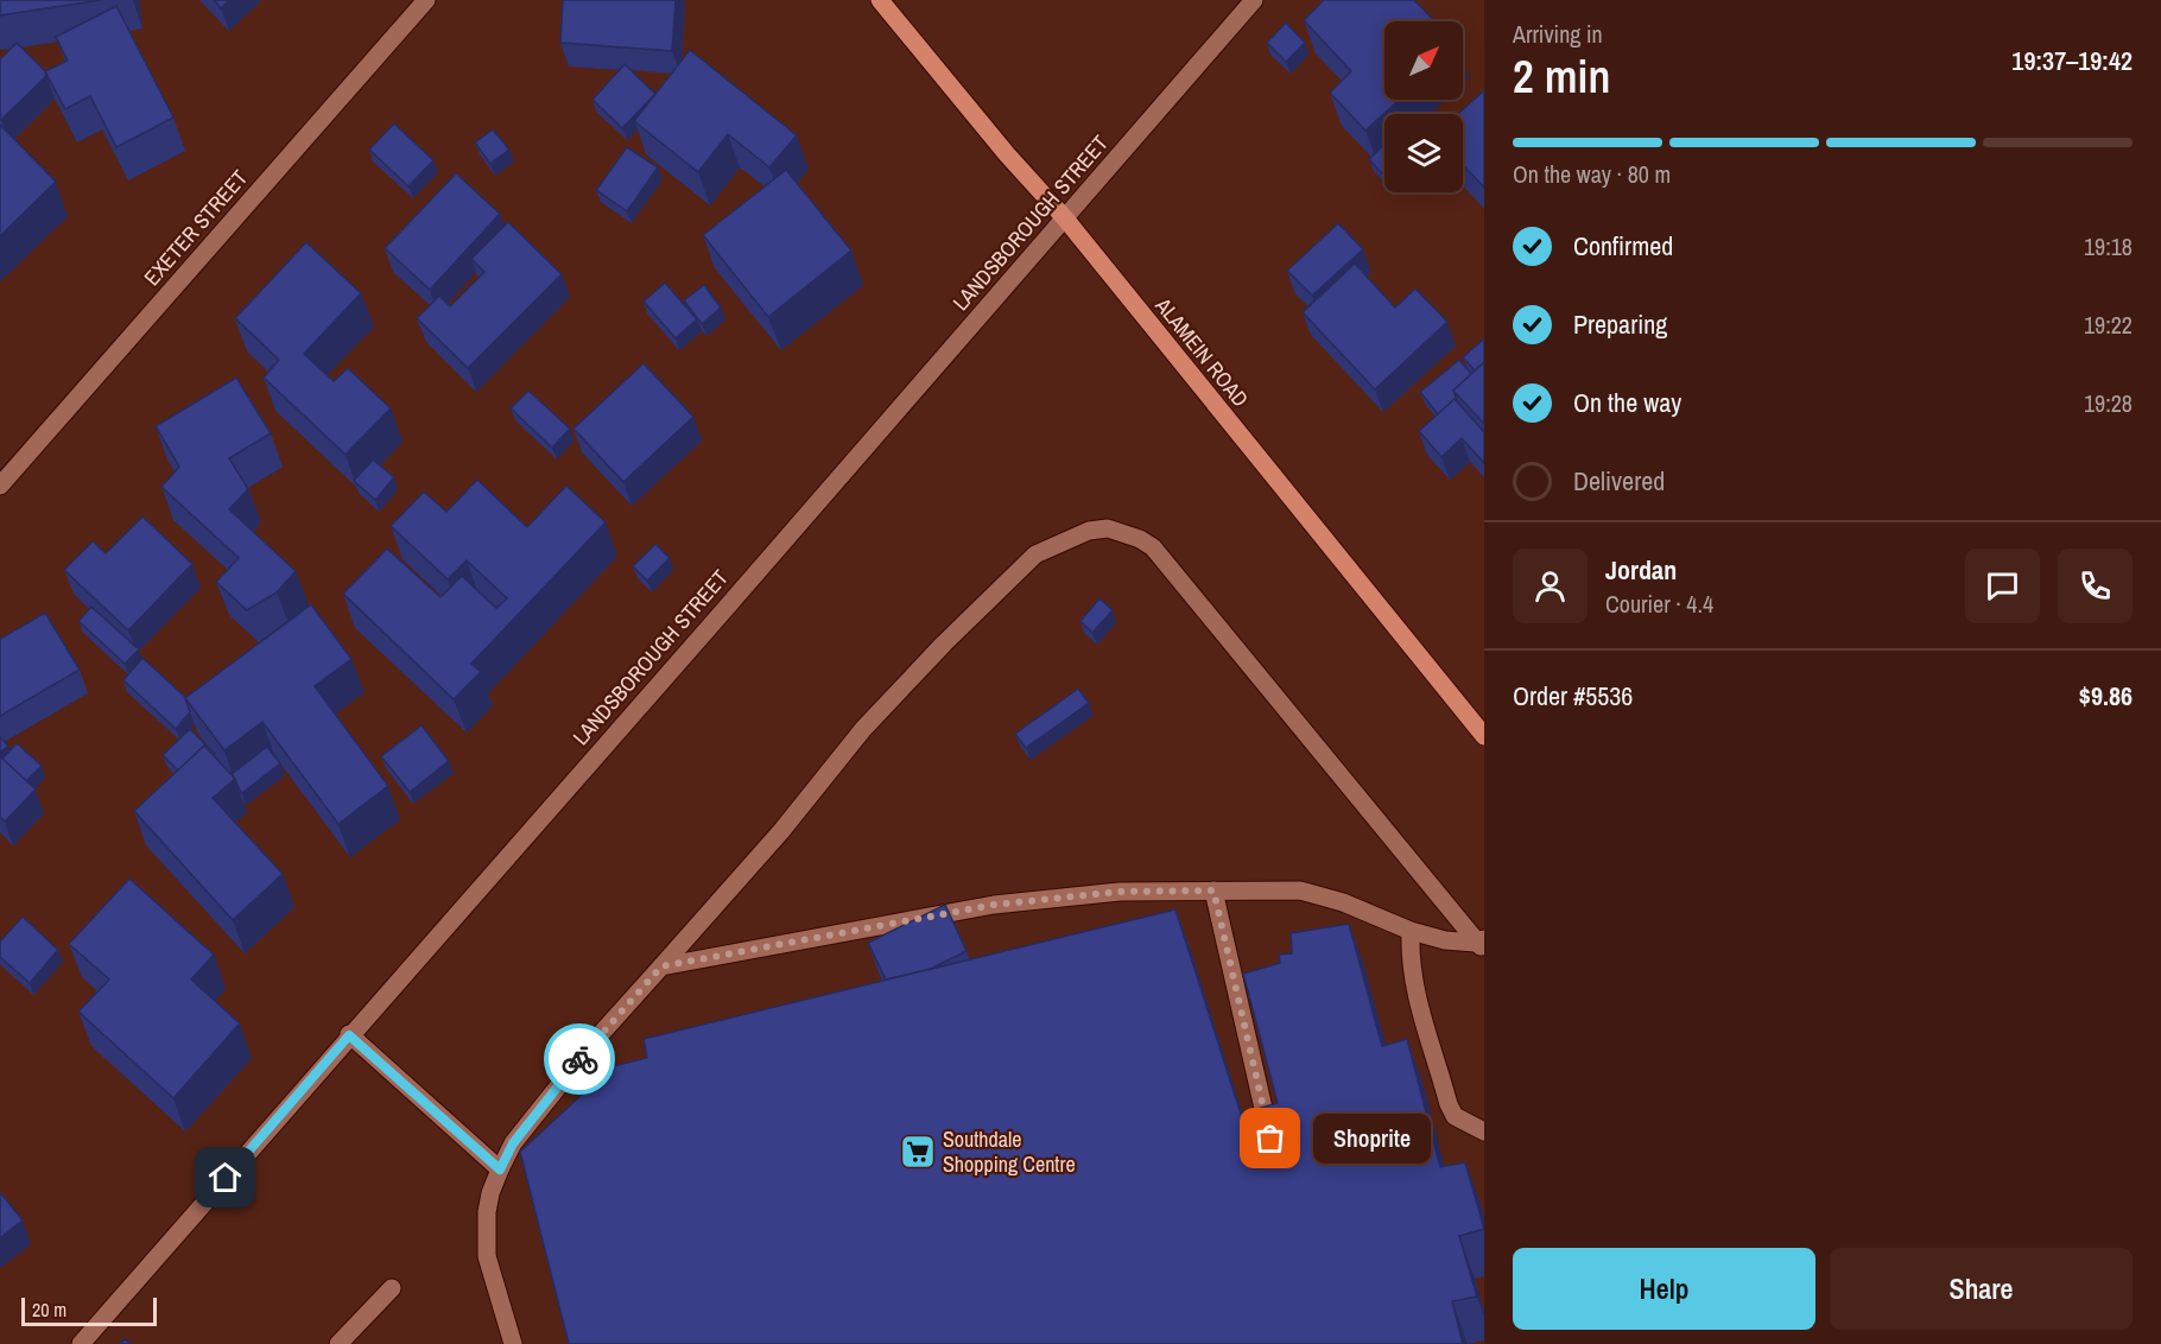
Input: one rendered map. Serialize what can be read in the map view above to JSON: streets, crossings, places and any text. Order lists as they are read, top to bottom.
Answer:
{
  "streets": {
    "main road": ["ALAMEIN ROAD"],
    "street": ["LANDSBOROUGH STREET", "EXETER STREET"]
  },
  "crossings": [
    ["LANDSBOROUGH STREET", "ALAMEIN ROAD"]
  ],
  "places": {
    "other": ["Shoprite"],
    "supermarket": ["Southdale Shopping Centre"]
  },
  "scale_bar": "20 m",
  "north": "top right",
  "page": {
    "heading": ["2 min", "Arriving in", "19:37–19:42"],
    "panel": [
      "Jordan",
      "Courier · 4.4",
      "Order #5536",
      "$9.86"
    ],
    "bar": "On the way · 80 m",
    "list": [
      ["Confirmed", "19:18"],
      ["Preparing", "19:22"],
      ["On the way", "19:28"],
      "Delivered"
    ],
    "bubble": "Shoprite",
    "buttons": ["Help", "Share"],
    "scale": "20 m"
  }
}
